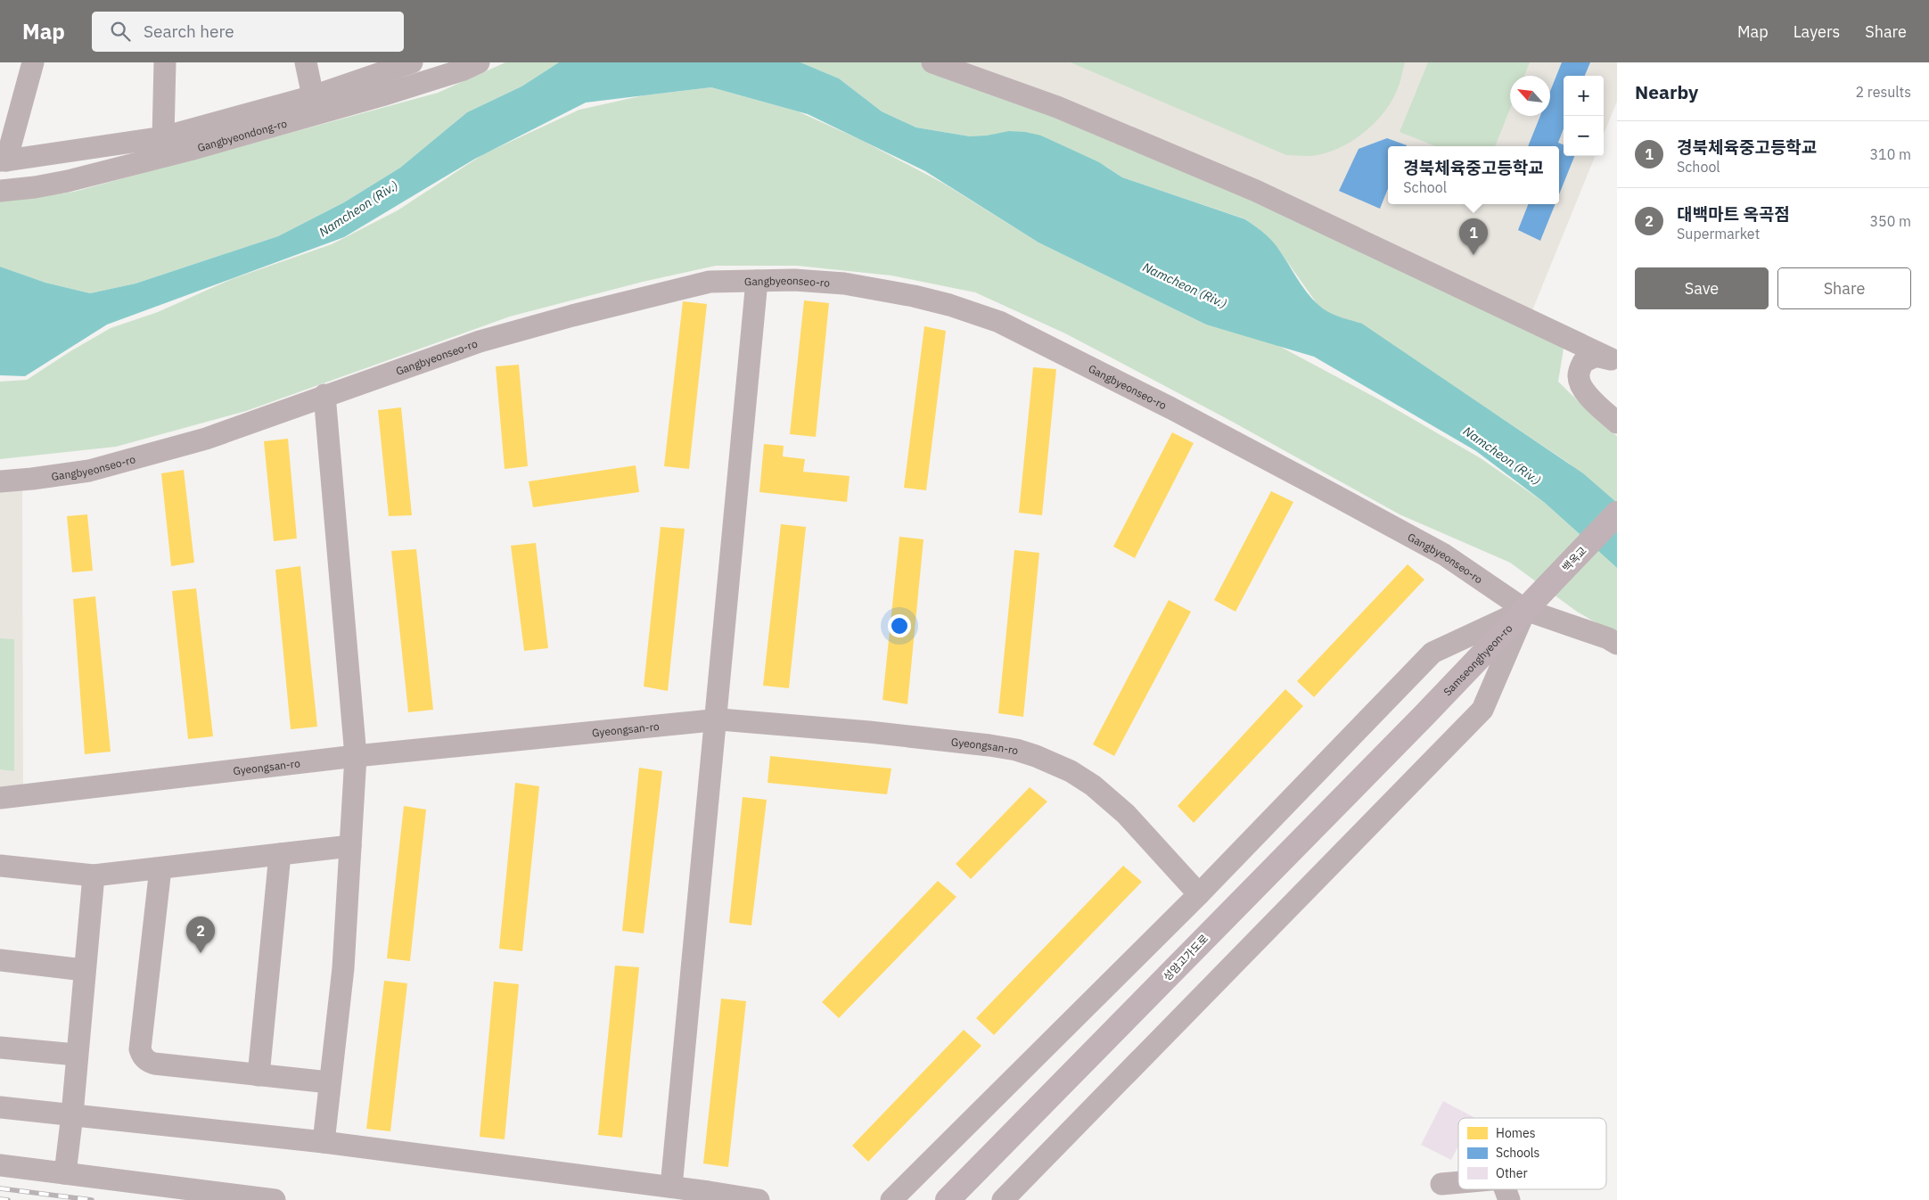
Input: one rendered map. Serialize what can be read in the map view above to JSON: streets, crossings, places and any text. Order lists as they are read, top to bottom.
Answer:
{
  "streets": {
    "main road": ["백옥교", "Samseonghyeon-ro", "성암고가도로"],
    "street": ["Gangbyeondong-ro", "Gangbyeonseo-ro", "Gyeongsan-ro"]
  },
  "crossings": [
    ["Gangbyeonseo-ro", "백옥교"],
    ["Gangbyeonseo-ro", "Samseonghyeon-ro"],
    ["백옥교", "Samseonghyeon-ro"],
    ["Samseonghyeon-ro", "성암고가도로"]
  ],
  "water": ["Namcheon (Riv.)"],
  "legend": ["Homes", "Schools", "Other"],
  "north": "top left",
  "page": {
    "header": "Map",
    "search": "Search here",
    "nav": ["Map", "Layers", "Share"],
    "heading": ["Nearby", "2 results"],
    "map_buttons": ["+", "−"],
    "list": [
      {
        "mark": "1",
        "name": "경북체육중고등학교",
        "note": "School",
        "value": "310 m"
      },
      {
        "mark": "2",
        "name": "대백마트 옥곡점",
        "note": "Supermarket",
        "value": "350 m"
      }
    ],
    "popup": ["경북체육중고등학교", "School"],
    "pins": ["1", "2"],
    "buttons": ["Save", "Share"]
  }
}
